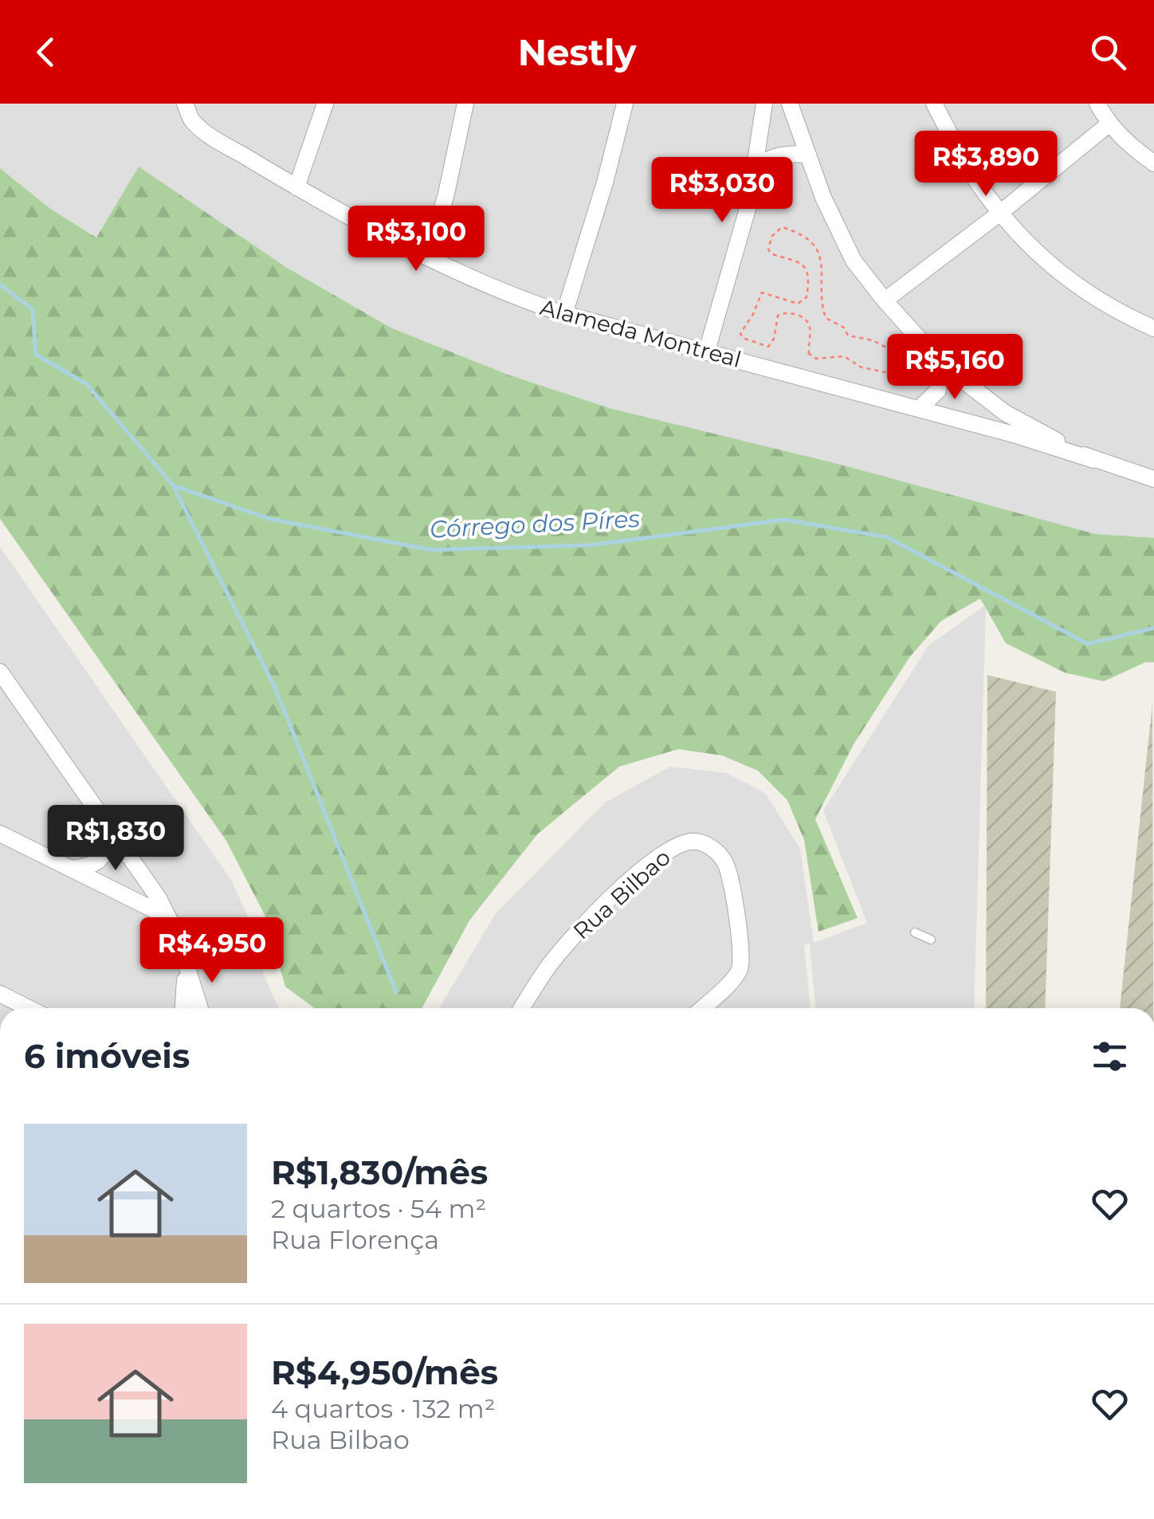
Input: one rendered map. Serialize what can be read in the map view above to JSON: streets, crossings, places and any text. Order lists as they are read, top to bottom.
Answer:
{
  "streets": {
    "street": ["Alameda Montreal", "Rua Bilbao"]
  },
  "water": ["Córrego dos Píres"],
  "page": {
    "header": "Nestly",
    "price": [
      "R$3,890",
      "R$3,030",
      "R$3,100",
      "R$5,160",
      "R$1,830",
      "R$4,950"
    ],
    "heading": "6 imóveis",
    "list": [
      {
        "name": "R$1,830/mês",
        "note": "2 quartos · 54 m² · Rua Florença"
      },
      {
        "name": "R$4,950/mês",
        "note": "4 quartos · 132 m² · Rua Bilbao"
      }
    ]
  }
}
